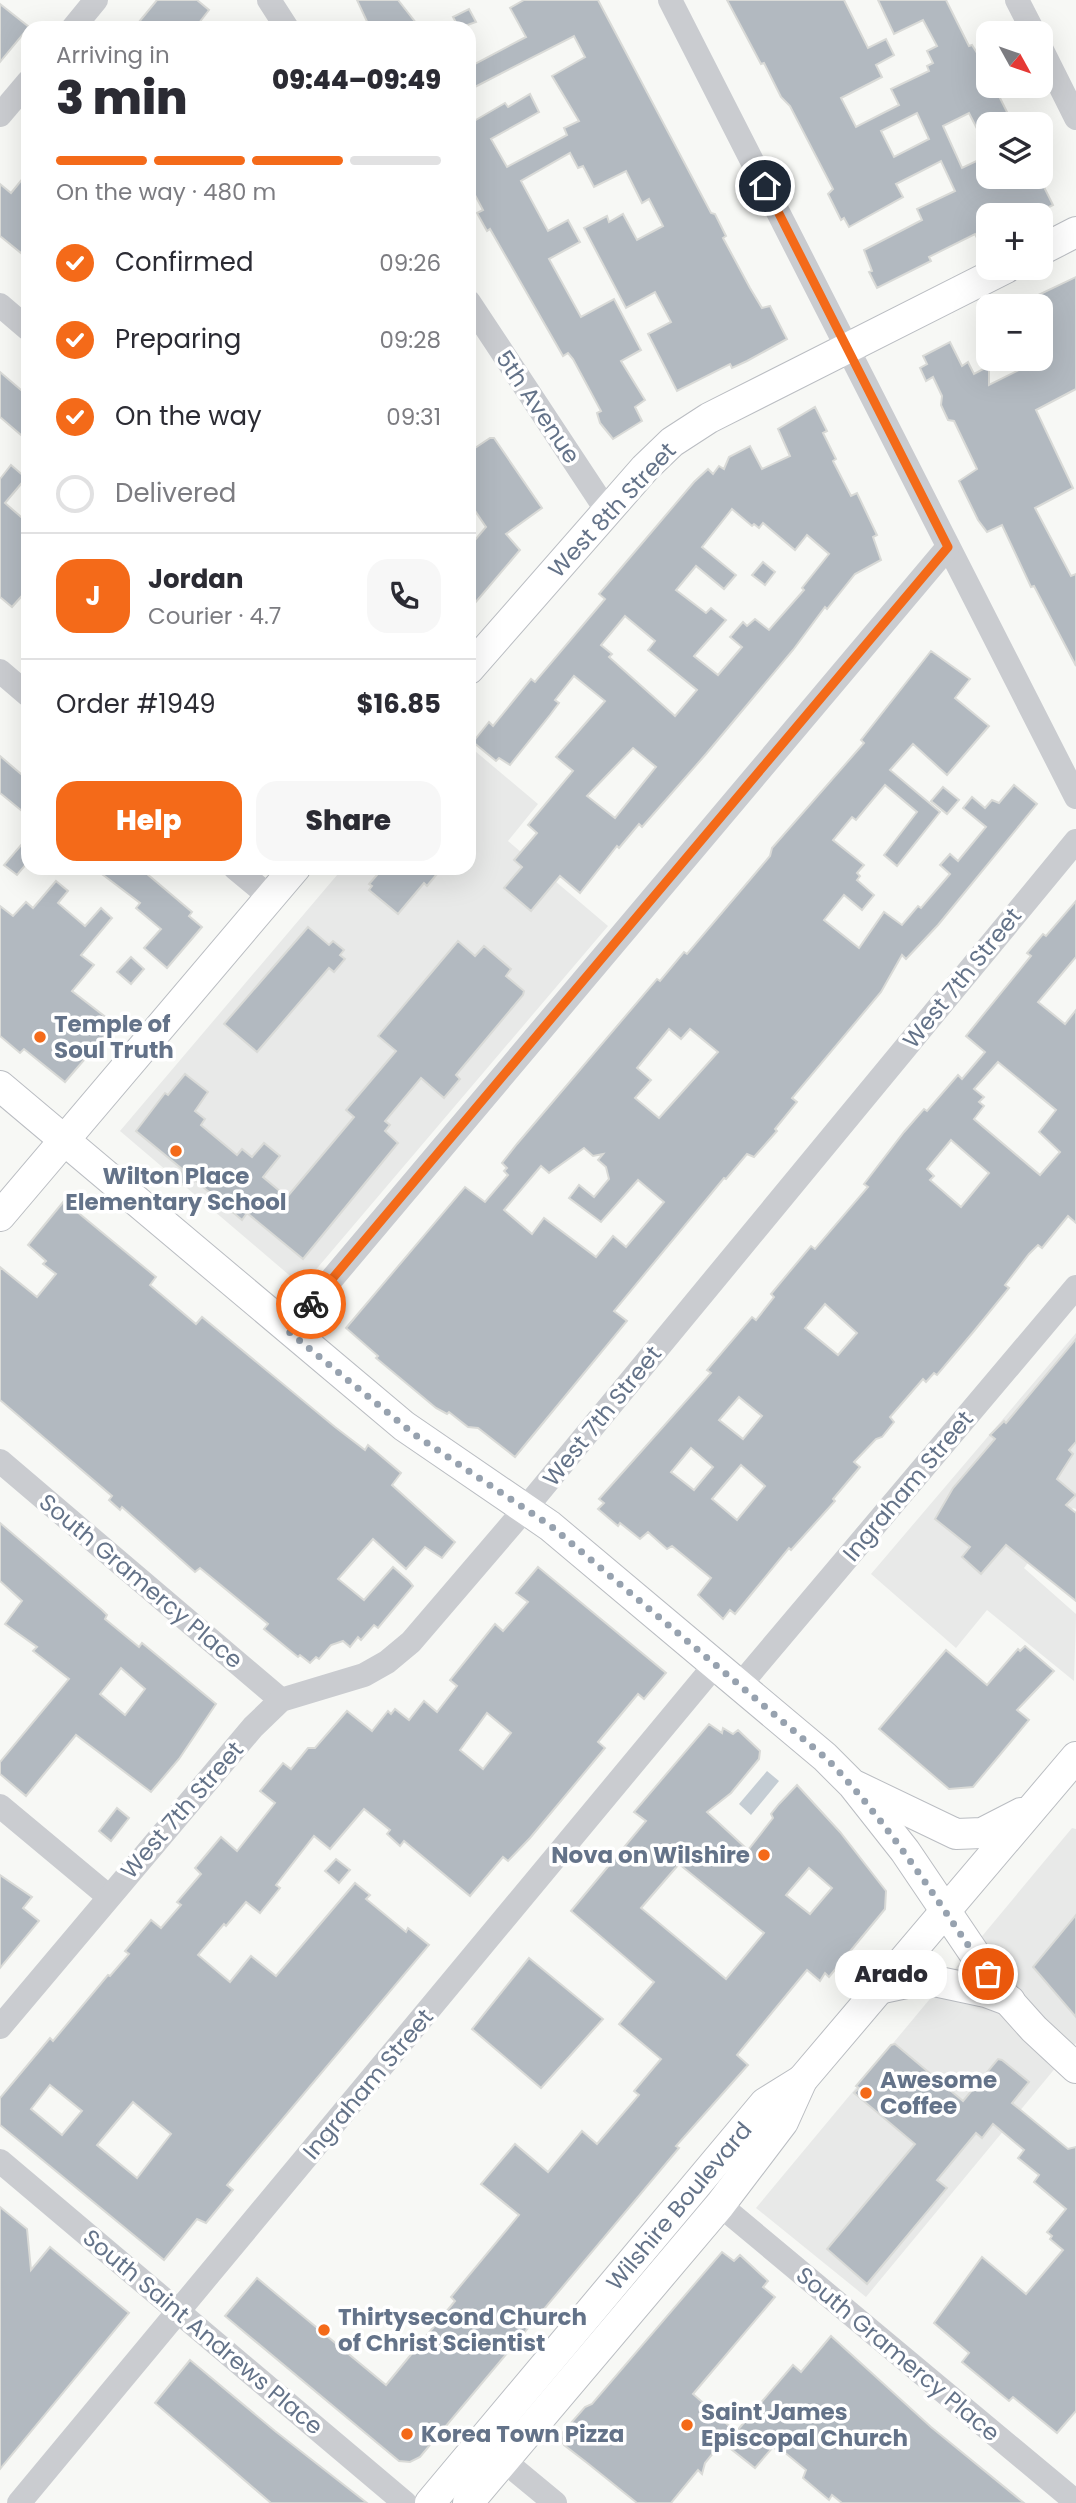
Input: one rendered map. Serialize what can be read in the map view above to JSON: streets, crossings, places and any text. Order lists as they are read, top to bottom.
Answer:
{
  "streets": {
    "main road": ["West 8th Street", "Wilshire Boulevard"],
    "street": [
      "5th Avenue",
      "West 7th Street",
      "Ingraham Street",
      "South Gramercy Place",
      "South Saint Andrews Place"
    ]
  },
  "crossings": [
    ["5th Avenue", "West 8th Street"],
    ["West 7th Street", "South Gramercy Place"],
    ["Ingraham Street", "South Saint Andrews Place"],
    ["South Gramercy Place", "Wilshire Boulevard"]
  ],
  "places": [
    "Temple of Soul Truth",
    "Wilton Place Elementary School",
    "Nova on Wilshire",
    "Arado",
    "Awesome Coffee",
    "Thirtysecond Church of Christ Scientist",
    "Saint James Episcopal Church",
    "Korea Town Pizza"
  ],
  "north": "bottom right",
  "page": {
    "map_buttons": ["+", "−"],
    "heading": ["3 min", "Arriving in", "09:44–09:49"],
    "panel": [
      "Jordan",
      "Courier · 4.7",
      "Order #1949",
      "$16.85"
    ],
    "bar": "On the way · 480 m",
    "list": [
      ["Confirmed", "09:26"],
      ["Preparing", "09:28"],
      ["On the way", "09:31"],
      "Delivered"
    ],
    "round": "J",
    "buttons": ["Help", "Share"],
    "bubble": "Arado"
  }
}
